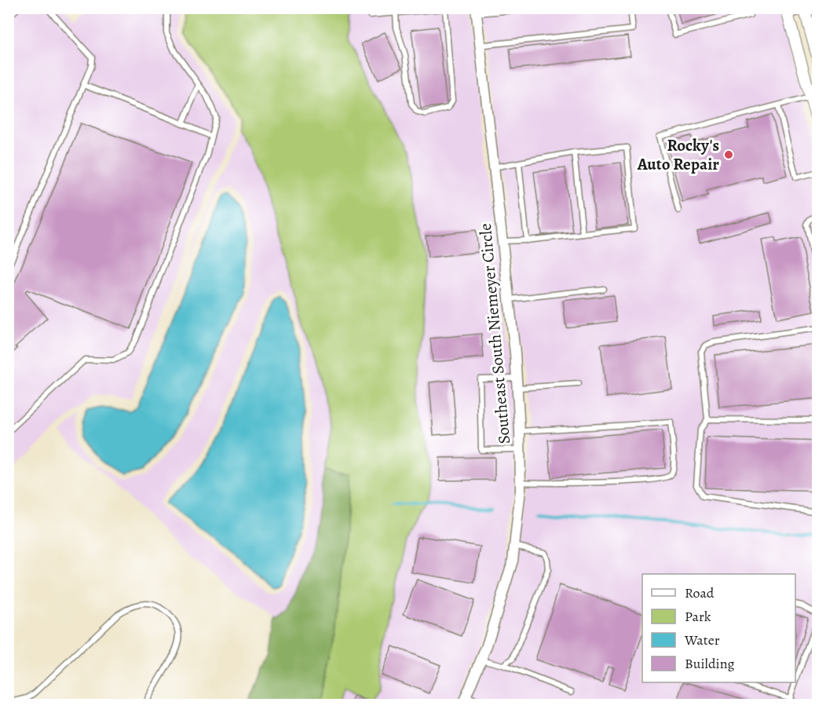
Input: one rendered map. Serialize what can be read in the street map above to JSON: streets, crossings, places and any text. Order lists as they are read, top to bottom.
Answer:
{
  "streets": {
    "street": ["Southeast South Niemeyer Circle"]
  },
  "places": ["Rocky's Auto Repair"],
  "legend": [
    "Road",
    "Park",
    "Water",
    "Building"
  ]
}
